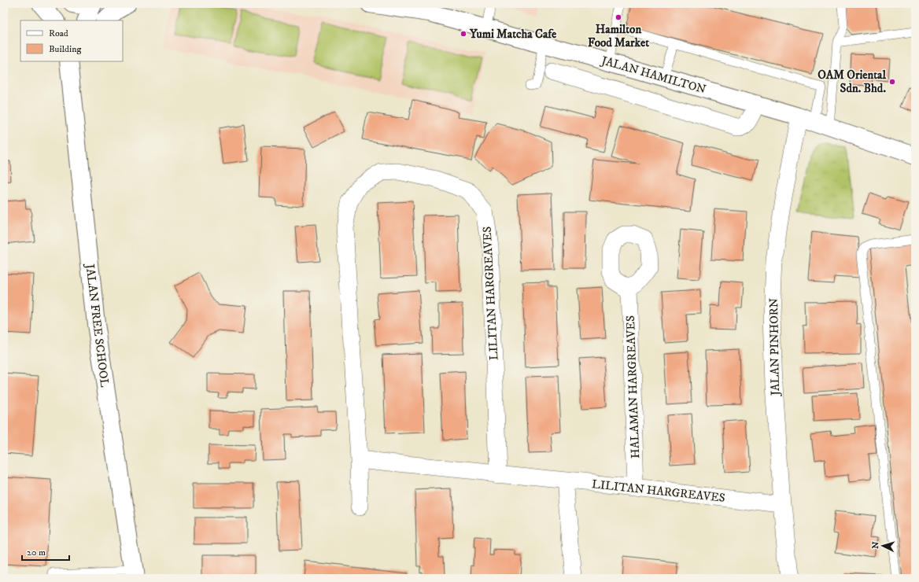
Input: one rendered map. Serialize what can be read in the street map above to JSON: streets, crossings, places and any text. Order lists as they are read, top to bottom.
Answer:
{
  "streets": {
    "main road": ["JALAN HAMILTON", "JALAN FREE SCHOOL"],
    "street": ["LILITAN HARGREAVES", "JALAN PINHORN", "HALAMAN HARGREAVES"]
  },
  "crossings": [
    ["JALAN HAMILTON", "JALAN PINHORN"],
    ["LILITAN HARGREAVES", "JALAN PINHORN"],
    ["LILITAN HARGREAVES", "HALAMAN HARGREAVES"]
  ],
  "places": ["Hamilton Food Market", "Yumi Matcha Cafe", "OAM Oriental Sdn. Bhd."],
  "legend": ["Road", "Building"],
  "scale_bar": "20 m",
  "north": "left"
}
